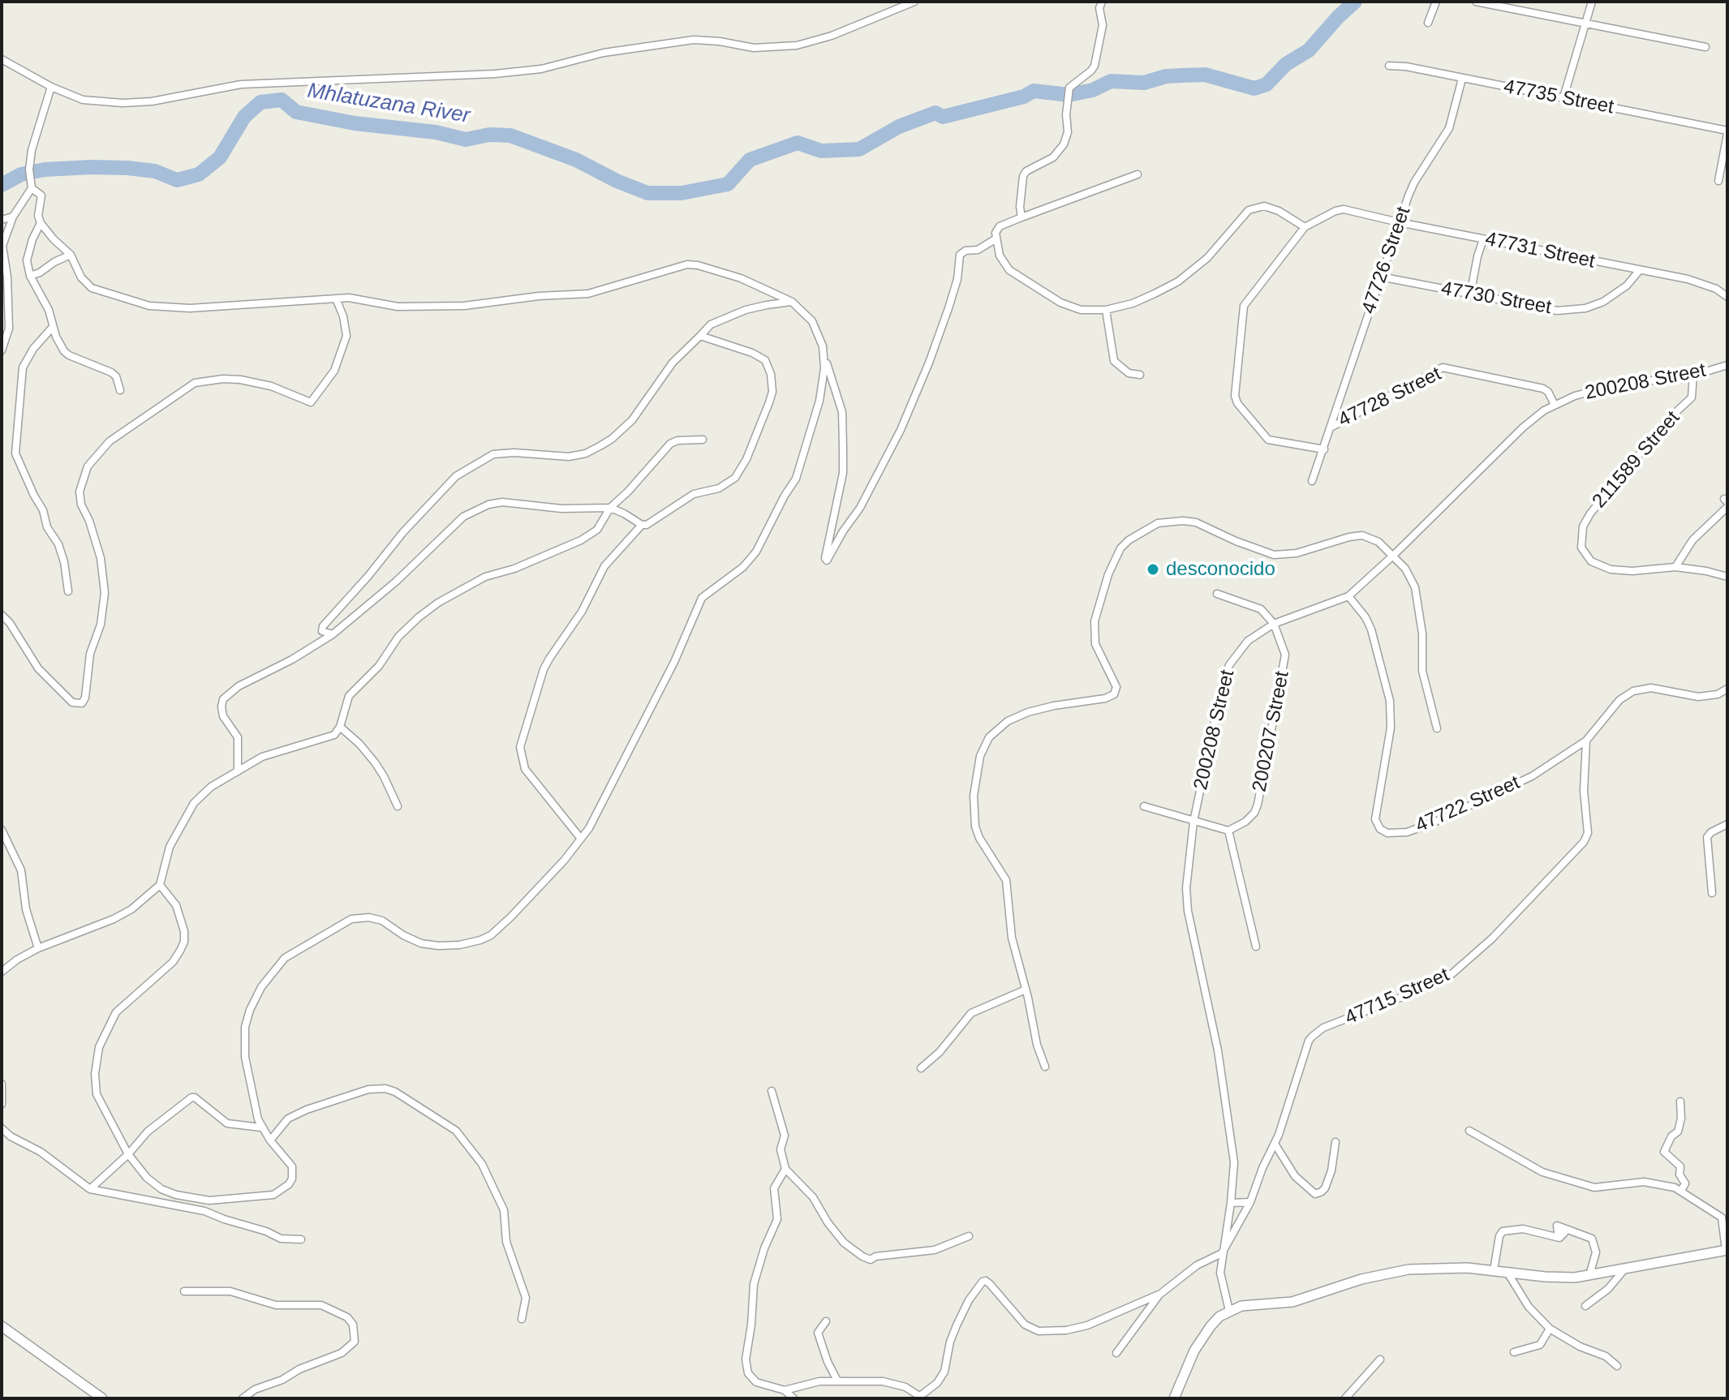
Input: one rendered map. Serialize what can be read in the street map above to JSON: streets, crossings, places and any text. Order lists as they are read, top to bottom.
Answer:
{
  "streets": {
    "street": [
      "47735 Street",
      "47731 Street",
      "47726 Street",
      "47730 Street",
      "200208 Street",
      "47728 Street",
      "211589 Street",
      "200207 Street",
      "47722 Street",
      "47715 Street"
    ]
  },
  "crossings": [
    ["47735 Street", "47726 Street"],
    ["47731 Street", "47726 Street"],
    ["47731 Street", "47730 Street"],
    ["47726 Street", "47730 Street"],
    ["47726 Street", "47728 Street"],
    ["200208 Street", "47728 Street"],
    ["200208 Street", "211589 Street"],
    ["200208 Street", "200207 Street"],
    ["200208 Street", "47722 Street"],
    ["200208 Street", "47715 Street"],
    ["47722 Street", "47715 Street"]
  ],
  "water": ["Mhlatuzana River"],
  "places": ["desconocido"]
}
